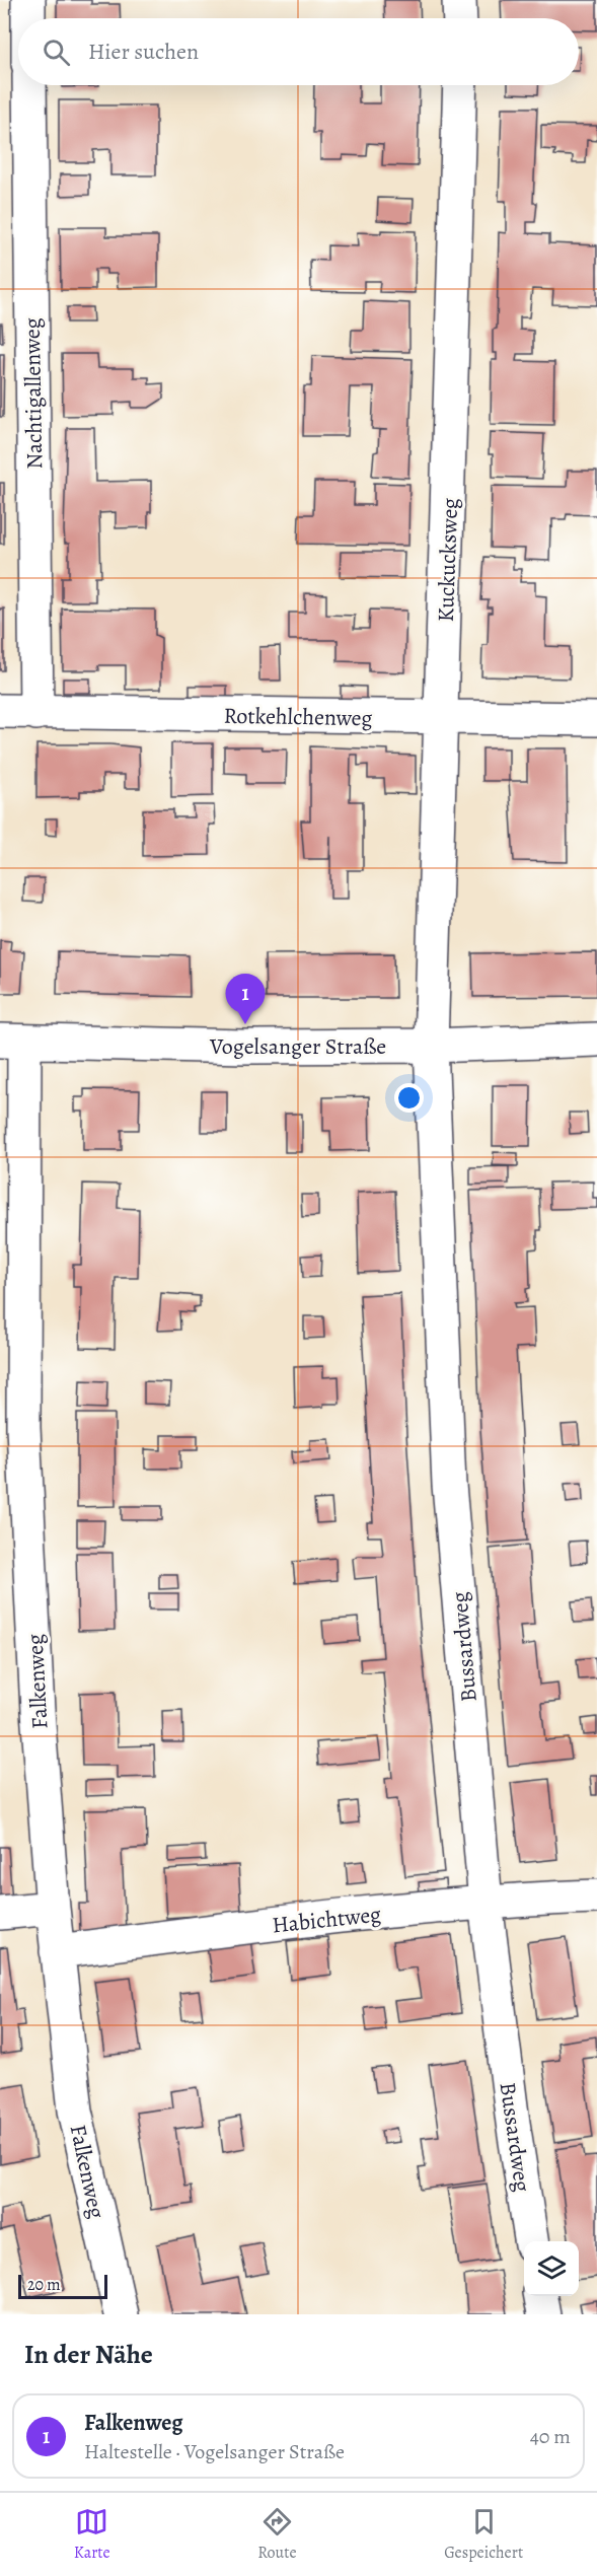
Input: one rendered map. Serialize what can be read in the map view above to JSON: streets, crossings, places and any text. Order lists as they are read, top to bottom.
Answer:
{
  "streets": {
    "street": [
      "Nachtigallenweg",
      "Kuckucksweg",
      "Rotkehlchenweg",
      "Vogelsanger Straße",
      "Bussardweg",
      "Falkenweg",
      "Habichtweg"
    ]
  },
  "crossings": [
    ["Nachtigallenweg", "Rotkehlchenweg"],
    ["Kuckucksweg", "Rotkehlchenweg"],
    ["Kuckucksweg", "Vogelsanger Straße"],
    ["Kuckucksweg", "Bussardweg"],
    ["Vogelsanger Straße", "Bussardweg"],
    ["Vogelsanger Straße", "Falkenweg"],
    ["Bussardweg", "Habichtweg"],
    ["Falkenweg", "Habichtweg"]
  ],
  "scale_bar": "20 m",
  "page": {
    "search": "Hier suchen",
    "pins": "1",
    "scale": "20 m",
    "heading": "In der Nähe",
    "list": [
      {
        "mark": "1",
        "name": "Falkenweg",
        "note": "Haltestelle · Vogelsanger Straße",
        "value": "40 m"
      }
    ],
    "nav": ["Karte", "Route", "Gespeichert"]
  }
}
